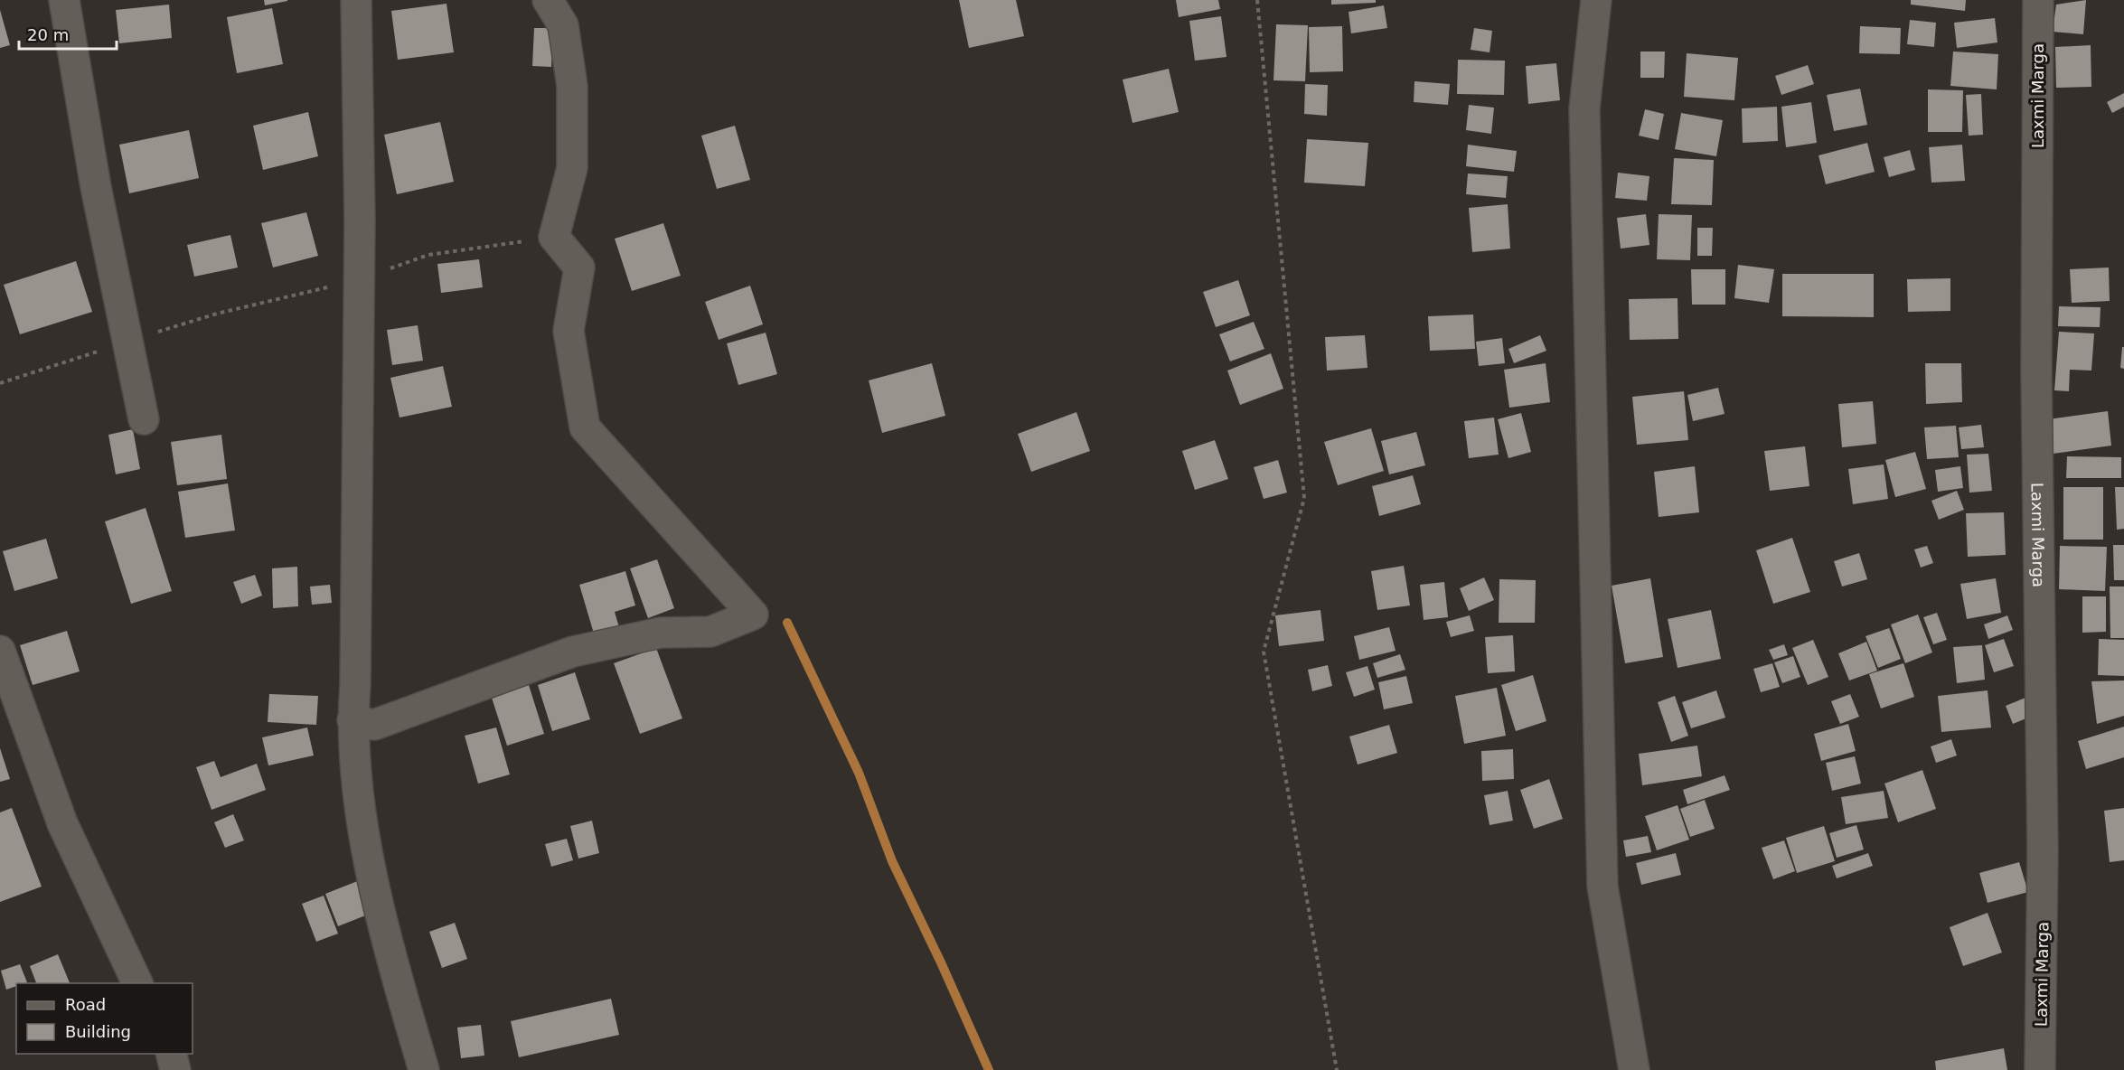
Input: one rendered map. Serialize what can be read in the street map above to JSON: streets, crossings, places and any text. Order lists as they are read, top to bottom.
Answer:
{
  "streets": {
    "street": ["Laxmi Marga"]
  },
  "legend": ["Road", "Building"],
  "scale_bar": "20 m"
}
